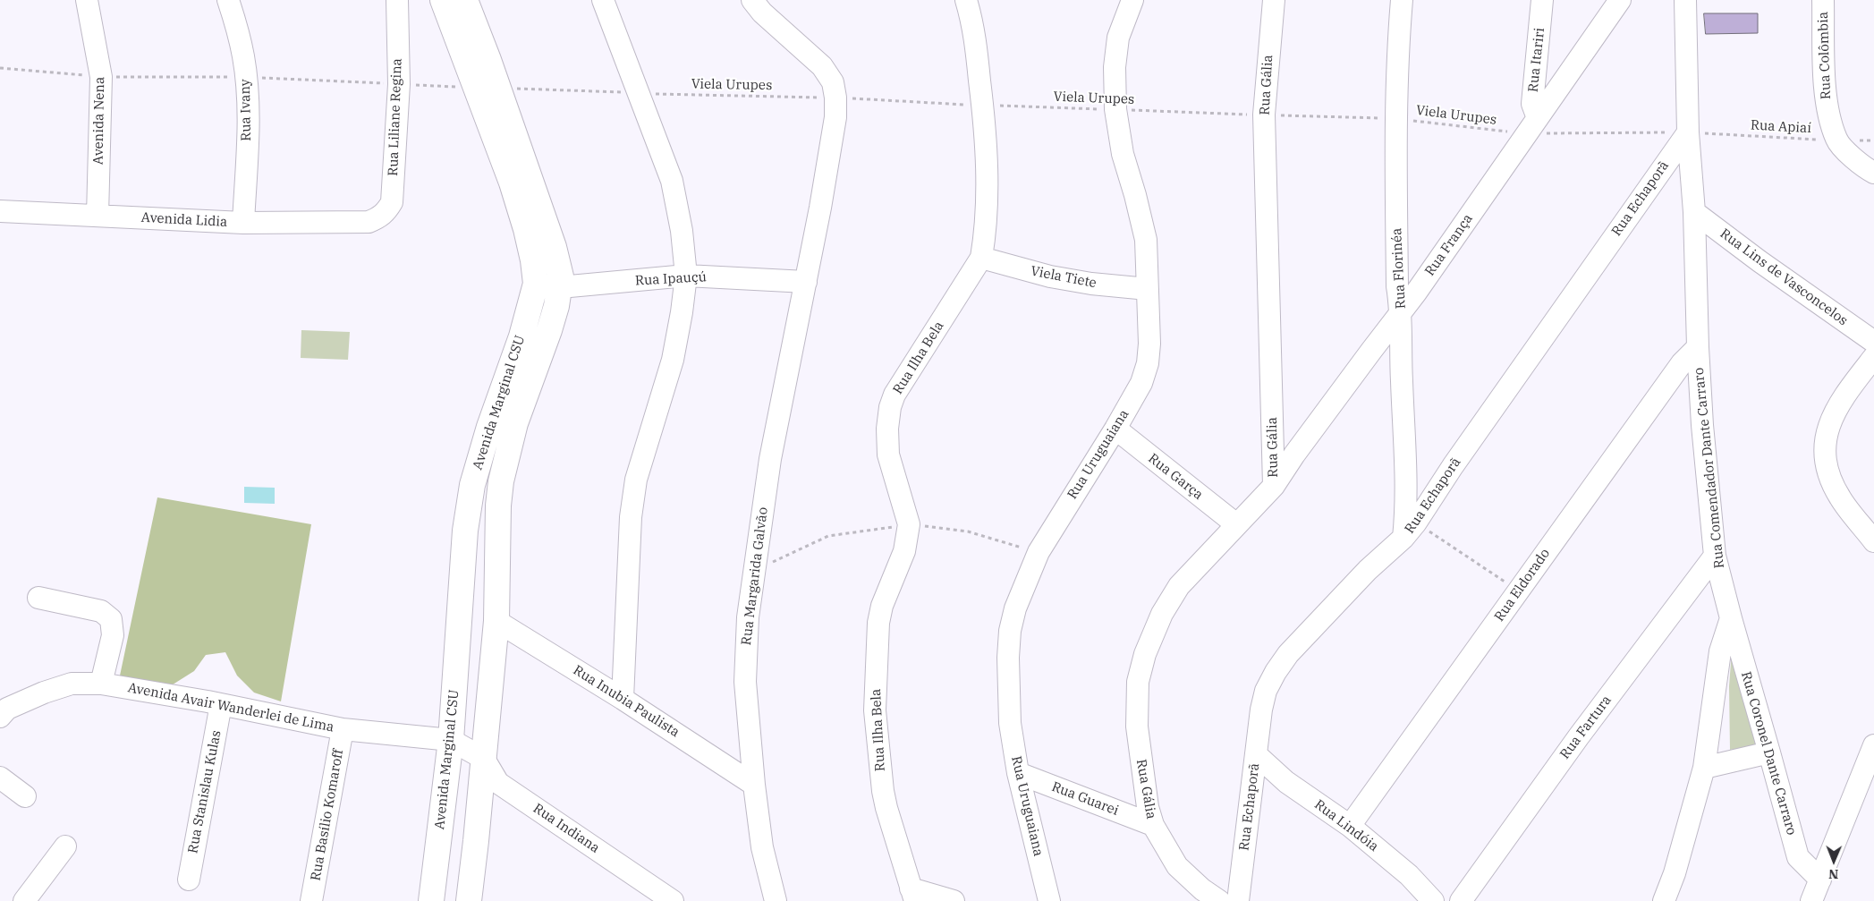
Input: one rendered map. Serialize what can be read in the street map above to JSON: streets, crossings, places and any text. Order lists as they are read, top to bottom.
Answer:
{
  "streets": {
    "main road": ["Avenida Marginal CSU"],
    "street": [
      "Rua Colômbia",
      "Rua Itariri",
      "Rua Gália",
      "Rua Ivany",
      "Rua Liliane Regina",
      "Avenida Nena",
      "Rua Echaporã",
      "Avenida Lidia",
      "Rua França",
      "Rua Florinéa",
      "Viela Tiete",
      "Rua Lins de Vasconcelos",
      "Rua Ipauçú",
      "Rua Ilha Bela",
      "Rua Uruguaiana",
      "Rua Comendador Dante Carraro",
      "Rua Garça",
      "Rua Margarida Galvão",
      "Rua Eldorado",
      "Rua Inubia Paulista",
      "Avenida Avair Wanderlei de Lima",
      "Rua Fartura",
      "Rua Coronel Dante Carraro",
      "Rua Stanislau Kulas",
      "Rua Guarei",
      "Rua Basílio Komaroff",
      "Rua Lindóia",
      "Rua Indiana"
    ],
    "path": ["Viela Urupes", "Rua Apiaí"]
  },
  "crossings": [
    ["Rua Colômbia", "Rua Apiaí"],
    ["Rua Itariri", "Viela Urupes"],
    ["Rua Itariri", "Rua França"],
    ["Viela Urupes", "Rua Gália"],
    ["Viela Urupes", "Rua Apiaí"],
    ["Viela Urupes", "Rua Echaporã"],
    ["Viela Urupes", "Rua França"],
    ["Viela Urupes", "Rua Florinéa"],
    ["Viela Urupes", "Rua Ilha Bela"],
    ["Viela Urupes", "Avenida Marginal CSU"],
    ["Viela Urupes", "Rua Uruguaiana"],
    ["Viela Urupes", "Rua Comendador Dante Carraro"],
    ["Viela Urupes", "Rua Margarida Galvão"],
    ["Rua Gália", "Rua França"],
    ["Rua Gália", "Rua Garça"],
    ["Rua Gália", "Rua Guarei"],
    ["Rua Ivany", "Avenida Lidia"],
    ["Rua Liliane Regina", "Avenida Lidia"],
    ["Avenida Nena", "Avenida Lidia"],
    ["Rua Apiaí", "Rua Echaporã"],
    ["Rua Apiaí", "Rua Comendador Dante Carraro"],
    ["Rua Echaporã", "Rua Florinéa"],
    ["Rua Echaporã", "Rua Comendador Dante Carraro"],
    ["Rua Echaporã", "Rua Lindóia"],
    ["Rua França", "Rua Florinéa"],
    ["Viela Tiete", "Rua Ilha Bela"],
    ["Viela Tiete", "Rua Uruguaiana"],
    ["Rua Lins de Vasconcelos", "Rua Comendador Dante Carraro"],
    ["Rua Ipauçú", "Avenida Marginal CSU"],
    ["Rua Ipauçú", "Rua Margarida Galvão"],
    ["Avenida Marginal CSU", "Rua Inubia Paulista"],
    ["Avenida Marginal CSU", "Avenida Avair Wanderlei de Lima"],
    ["Avenida Marginal CSU", "Rua Indiana"],
    ["Rua Uruguaiana", "Rua Garça"],
    ["Rua Uruguaiana", "Rua Guarei"],
    ["Rua Comendador Dante Carraro", "Rua Eldorado"],
    ["Rua Comendador Dante Carraro", "Rua Fartura"],
    ["Rua Comendador Dante Carraro", "Rua Coronel Dante Carraro"],
    ["Rua Margarida Galvão", "Rua Inubia Paulista"],
    ["Rua Eldorado", "Rua Lindóia"],
    ["Avenida Avair Wanderlei de Lima", "Rua Stanislau Kulas"],
    ["Avenida Avair Wanderlei de Lima", "Rua Basílio Komaroff"],
    ["Avenida Avair Wanderlei de Lima", "Rua Indiana"]
  ],
  "north": "bottom"
}
